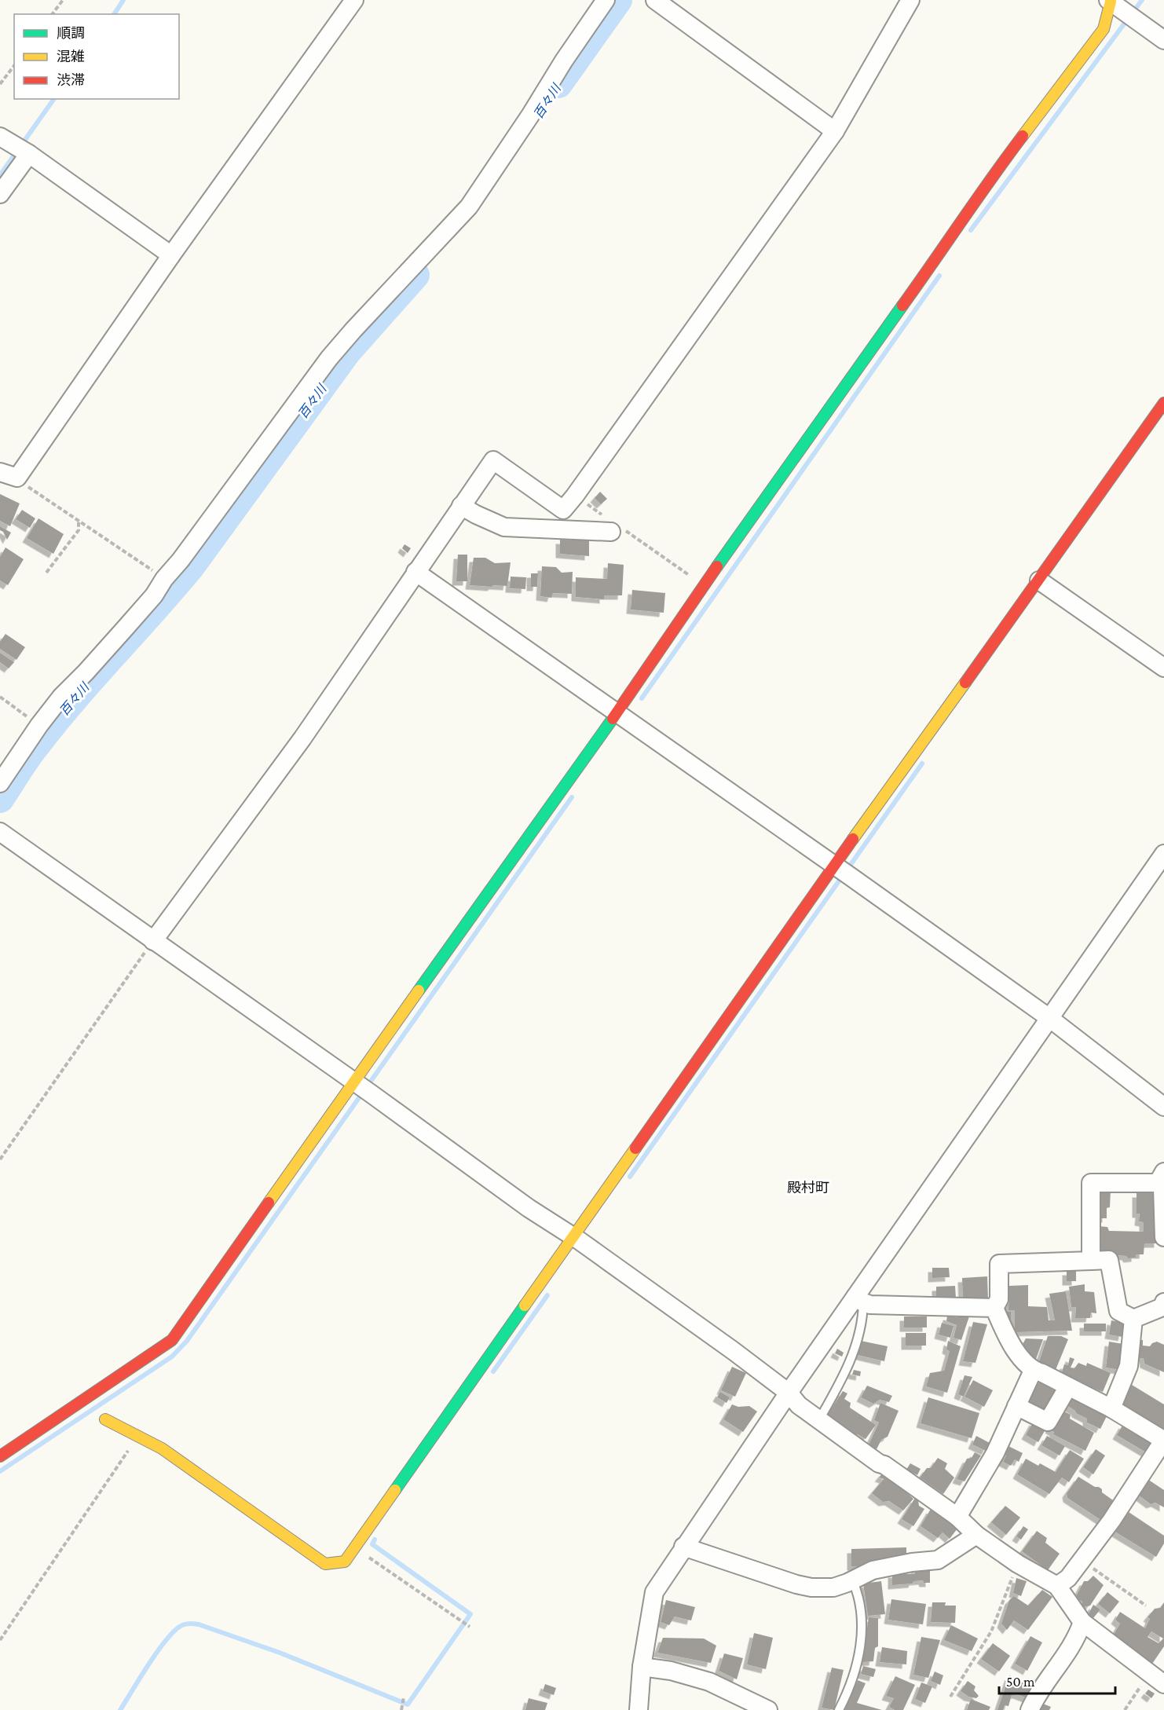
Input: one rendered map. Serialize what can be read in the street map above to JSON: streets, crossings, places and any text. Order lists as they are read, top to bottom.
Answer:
{
  "districts": ["殿村町"],
  "water": ["百々川"],
  "legend": ["順調", "混雑", "渋滞"],
  "scale_bar": "50 m"
}
